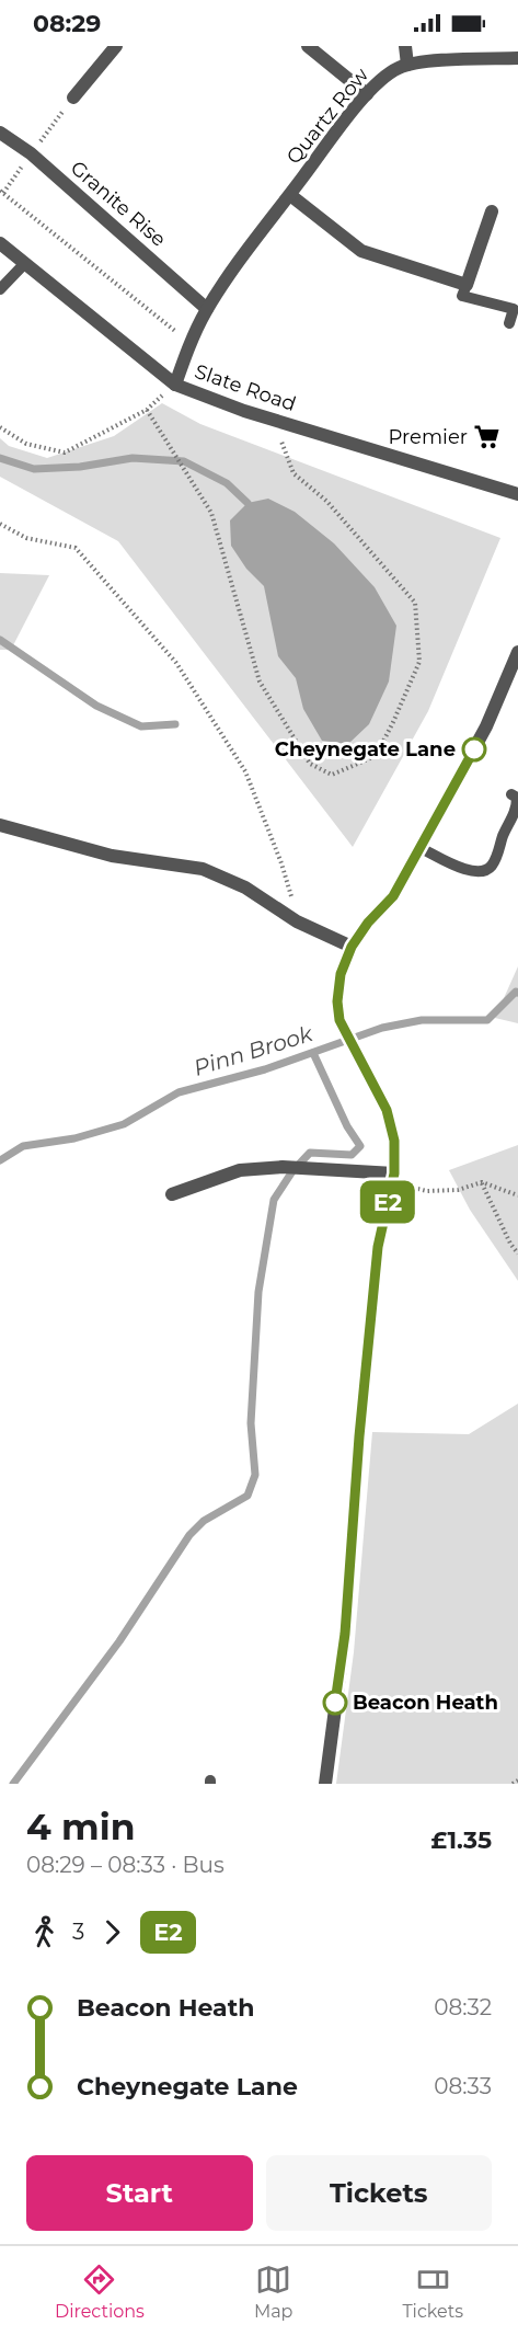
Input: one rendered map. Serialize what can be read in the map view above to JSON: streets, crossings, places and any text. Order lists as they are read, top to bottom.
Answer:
{
  "streets": {
    "street": ["Quartz Row", "Granite Rise", "Slate Road"]
  },
  "crossings": [
    ["Quartz Row", "Granite Rise"],
    ["Quartz Row", "Slate Road"]
  ],
  "water": ["Pinn Brook"],
  "places": {
    "supermarket": ["Premier"],
    "other": ["Cheynegate Lane", "Beacon Heath"]
  },
  "lines": ["bus line E2"],
  "page": {
    "status": "08:29",
    "on_map": "E2",
    "heading": ["4 min", "08:29 – 08:33 · Bus", "£1.35"],
    "legs": ["3", "E2"],
    "list": [
      {
        "name": "Beacon Heath",
        "value": "08:32"
      },
      {
        "name": "Cheynegate Lane",
        "value": "08:33"
      }
    ],
    "buttons": ["Start", "Tickets"],
    "tabs": ["Directions", "Map", "Tickets"]
  }
}
